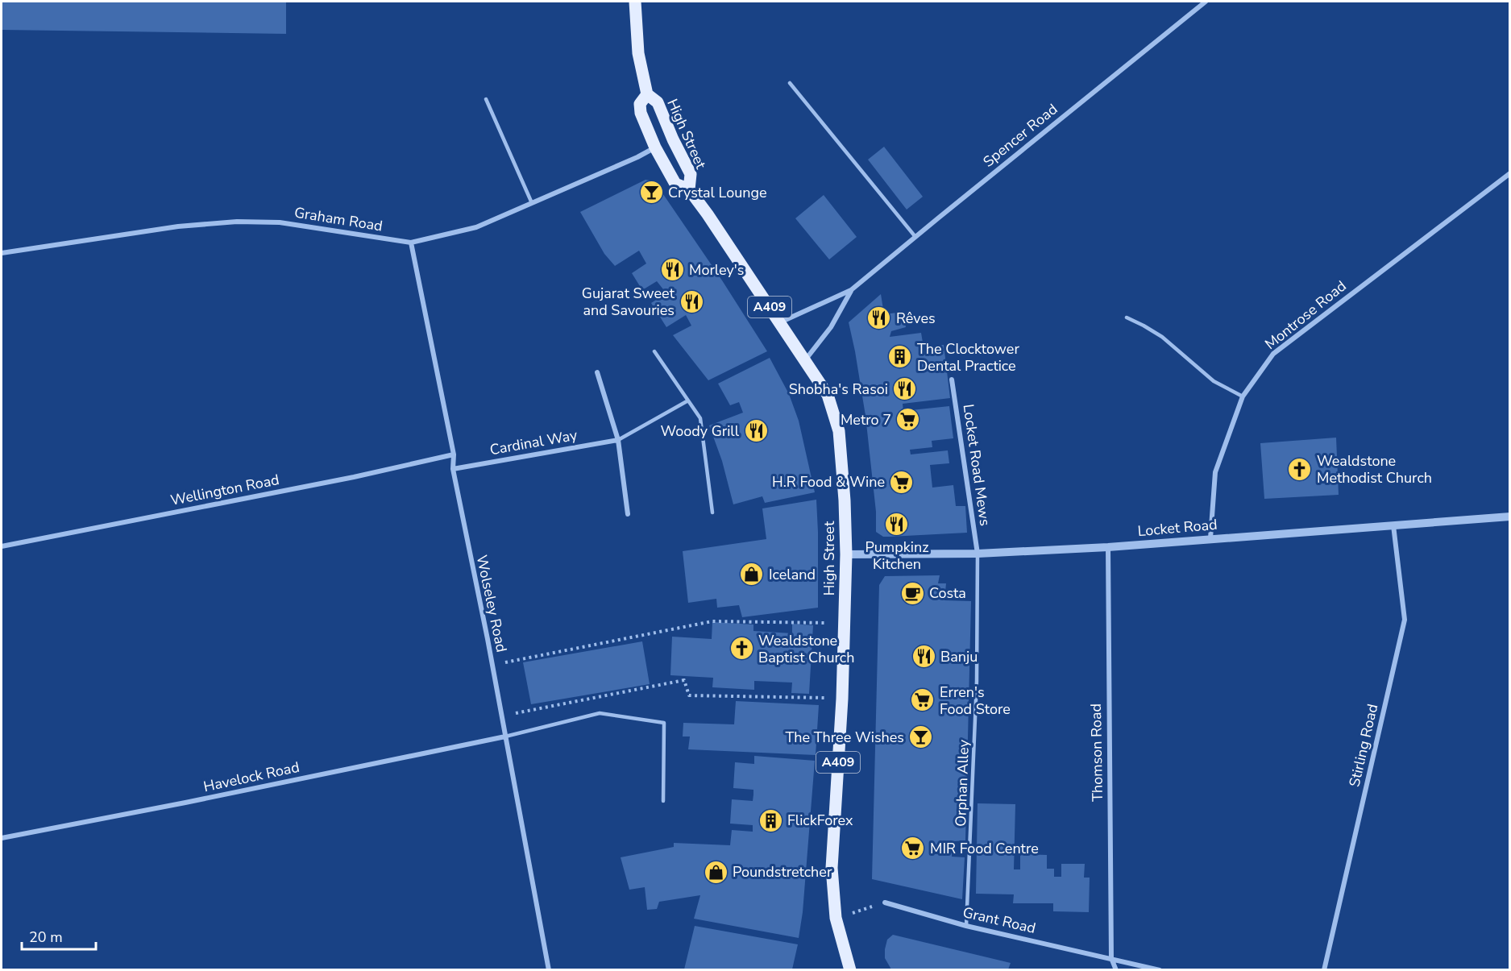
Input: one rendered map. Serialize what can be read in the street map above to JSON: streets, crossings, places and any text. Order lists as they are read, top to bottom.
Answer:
{
  "streets": {
    "main road": ["High Street", "A409"],
    "street": [
      "Spencer Road",
      "Graham Road",
      "Montrose Road",
      "Cardinal Way",
      "Locket Road Mews",
      "Wellington Road",
      "Locket Road",
      "Wolseley Road",
      "Stirling Road",
      "Thomson Road",
      "Havelock Road",
      "Grant Road"
    ],
    "lane": ["Orphan Alley"]
  },
  "crossings": [
    ["High Street", "Spencer Road"],
    ["High Street", "Graham Road"],
    ["High Street", "Locket Road"],
    ["Graham Road", "Wolseley Road"],
    ["Montrose Road", "Locket Road"],
    ["Cardinal Way", "Wolseley Road"],
    ["Locket Road Mews", "Locket Road"],
    ["Locket Road Mews", "Orphan Alley"],
    ["Wellington Road", "Wolseley Road"],
    ["Locket Road", "Stirling Road"],
    ["Locket Road", "Thomson Road"],
    ["Locket Road", "Orphan Alley"],
    ["Wolseley Road", "Havelock Road"],
    ["Thomson Road", "Grant Road"],
    ["Orphan Alley", "Grant Road"]
  ],
  "places": {
    "bar": ["Crystal Lounge", "The Three Wishes"],
    "restaurant": [
      "Morley's",
      "Gujarat Sweet and Savouries",
      "Rêves",
      "Shobha's Rasoi",
      "Woody Grill",
      "Pumpkinz Kitchen",
      "Banju"
    ],
    "building": ["The Clocktower Dental Practice", "FlickForex"],
    "supermarket": [
      "Metro 7",
      "H.R Food & Wine",
      "Erren's Food Store",
      "MIR Food Centre"
    ],
    "church": ["Wealdstone Methodist Church", "Wealdstone Baptist Church"],
    "shop": ["Iceland", "Poundstretcher"],
    "cafe": ["Costa"]
  },
  "scale_bar": "20 m"
}
